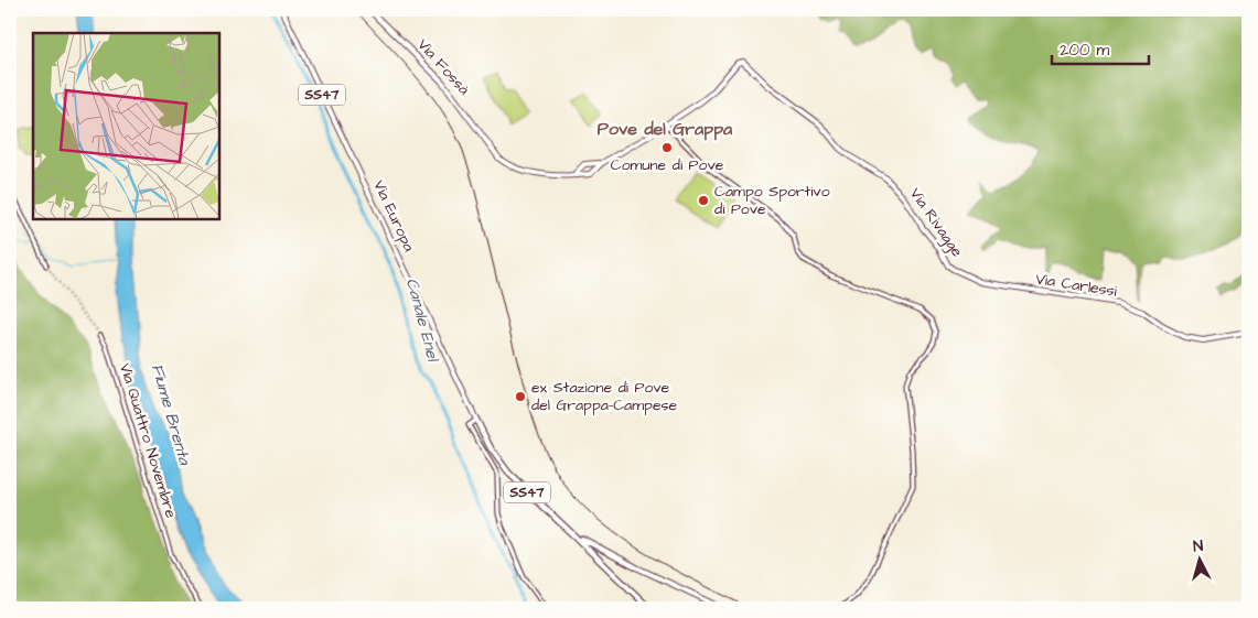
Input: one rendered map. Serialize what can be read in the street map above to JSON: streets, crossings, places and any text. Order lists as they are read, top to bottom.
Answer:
{
  "streets": {
    "highway": ["SS47", "Via Europa"],
    "main road": ["Via Fossà", "Via Rivagge", "Via Carlessi"],
    "street": ["Via Quattro Novembre"]
  },
  "crossings": [
    ["SS47", "Via Europa"],
    ["Via Rivagge", "Via Carlessi"]
  ],
  "districts": ["Pove del Grappa"],
  "water": ["Canale Enel", "Fiume Brenta"],
  "places": ["Comune di Pove", "Campo Sportivo di Pove", "ex Stazione di Pove del Grappa-Campese"],
  "scale_bar": "200 m",
  "north": "top"
}
